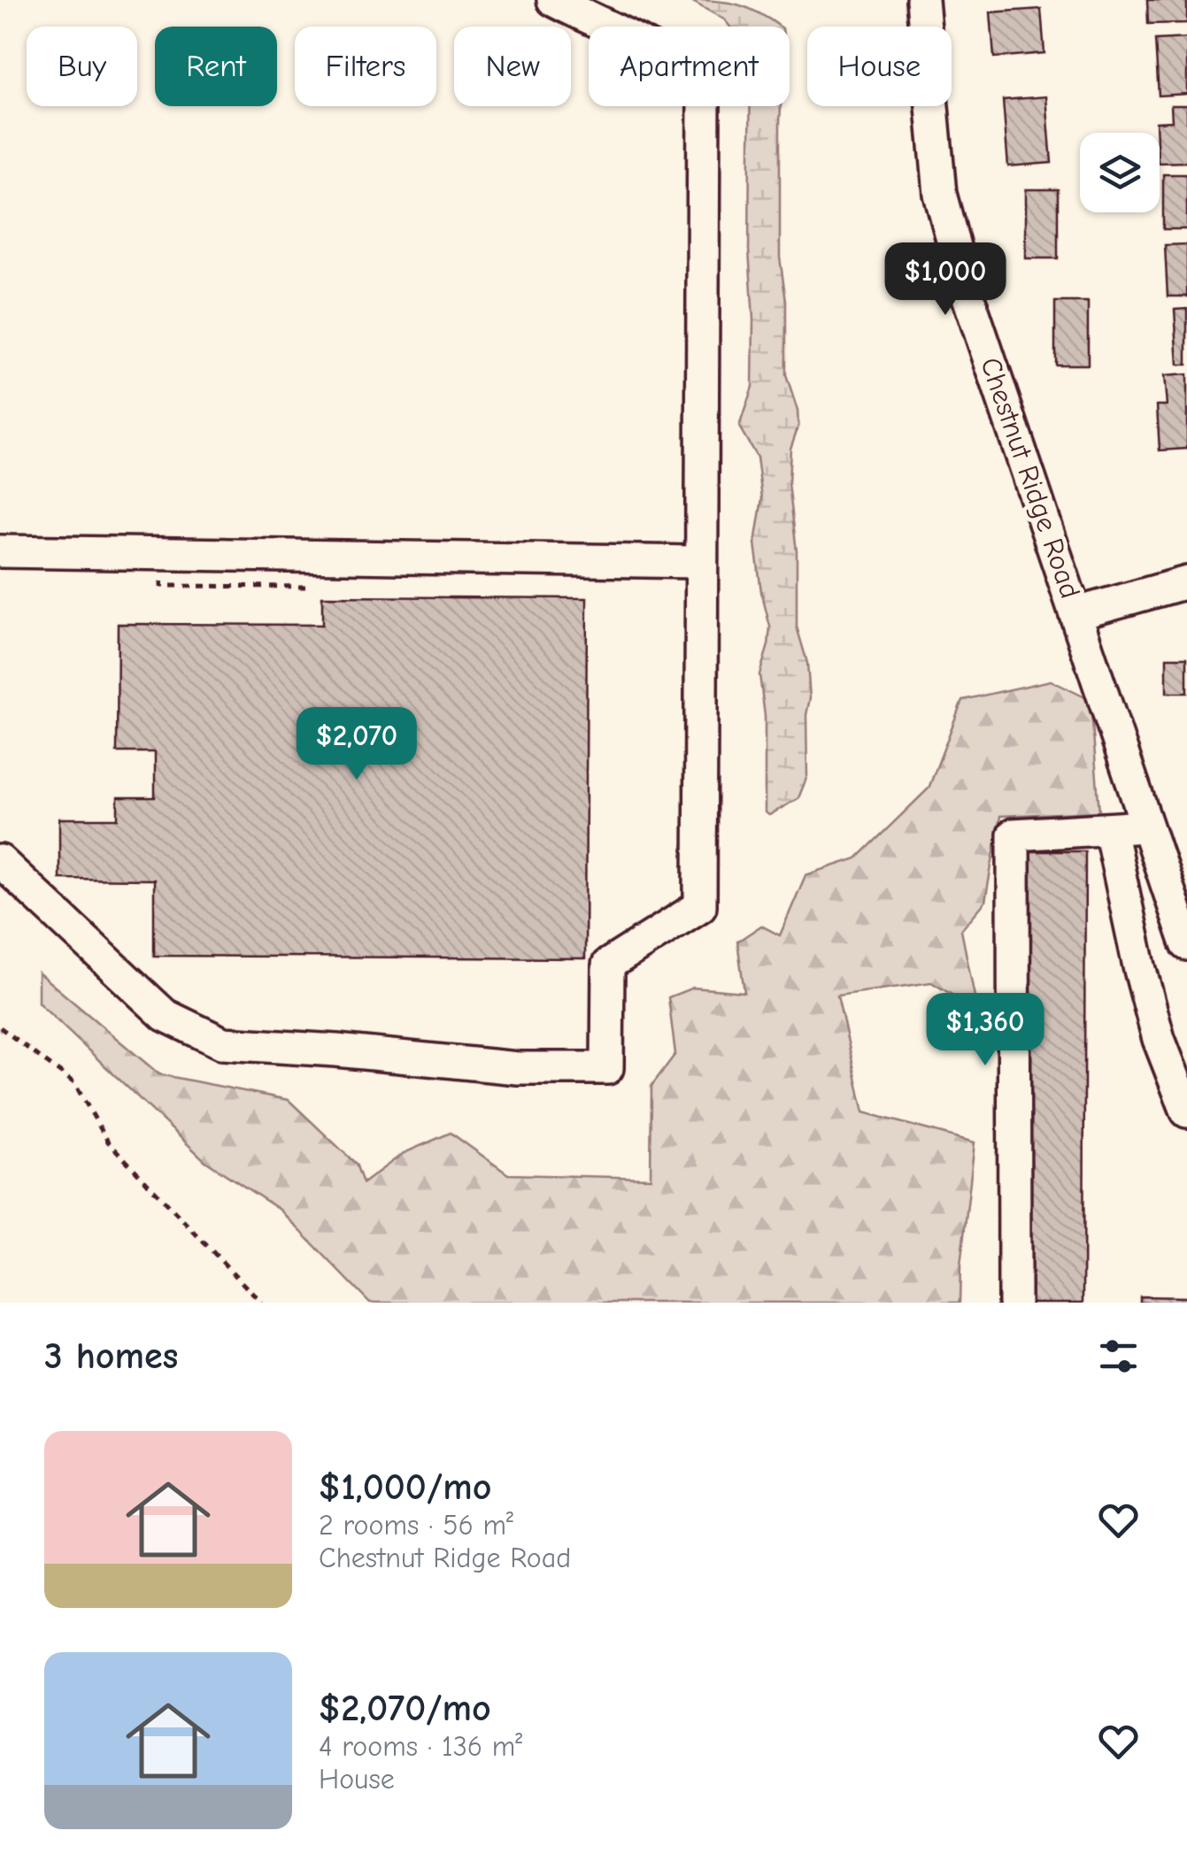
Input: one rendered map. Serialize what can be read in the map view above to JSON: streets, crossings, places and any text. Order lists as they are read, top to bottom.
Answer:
{
  "streets": {
    "street": ["Chestnut Ridge Road"]
  },
  "page": {
    "chip": [
      "Buy",
      "Rent",
      "Filters",
      "New",
      "Apartment",
      "House"
    ],
    "price": ["$1,000", "$2,070", "$1,360"],
    "heading": "3 homes",
    "list": [
      {
        "name": "$1,000/mo",
        "note": "2 rooms · 56 m² · Chestnut Ridge Road"
      },
      {
        "name": "$2,070/mo",
        "note": "4 rooms · 136 m² · House"
      }
    ]
  }
}
